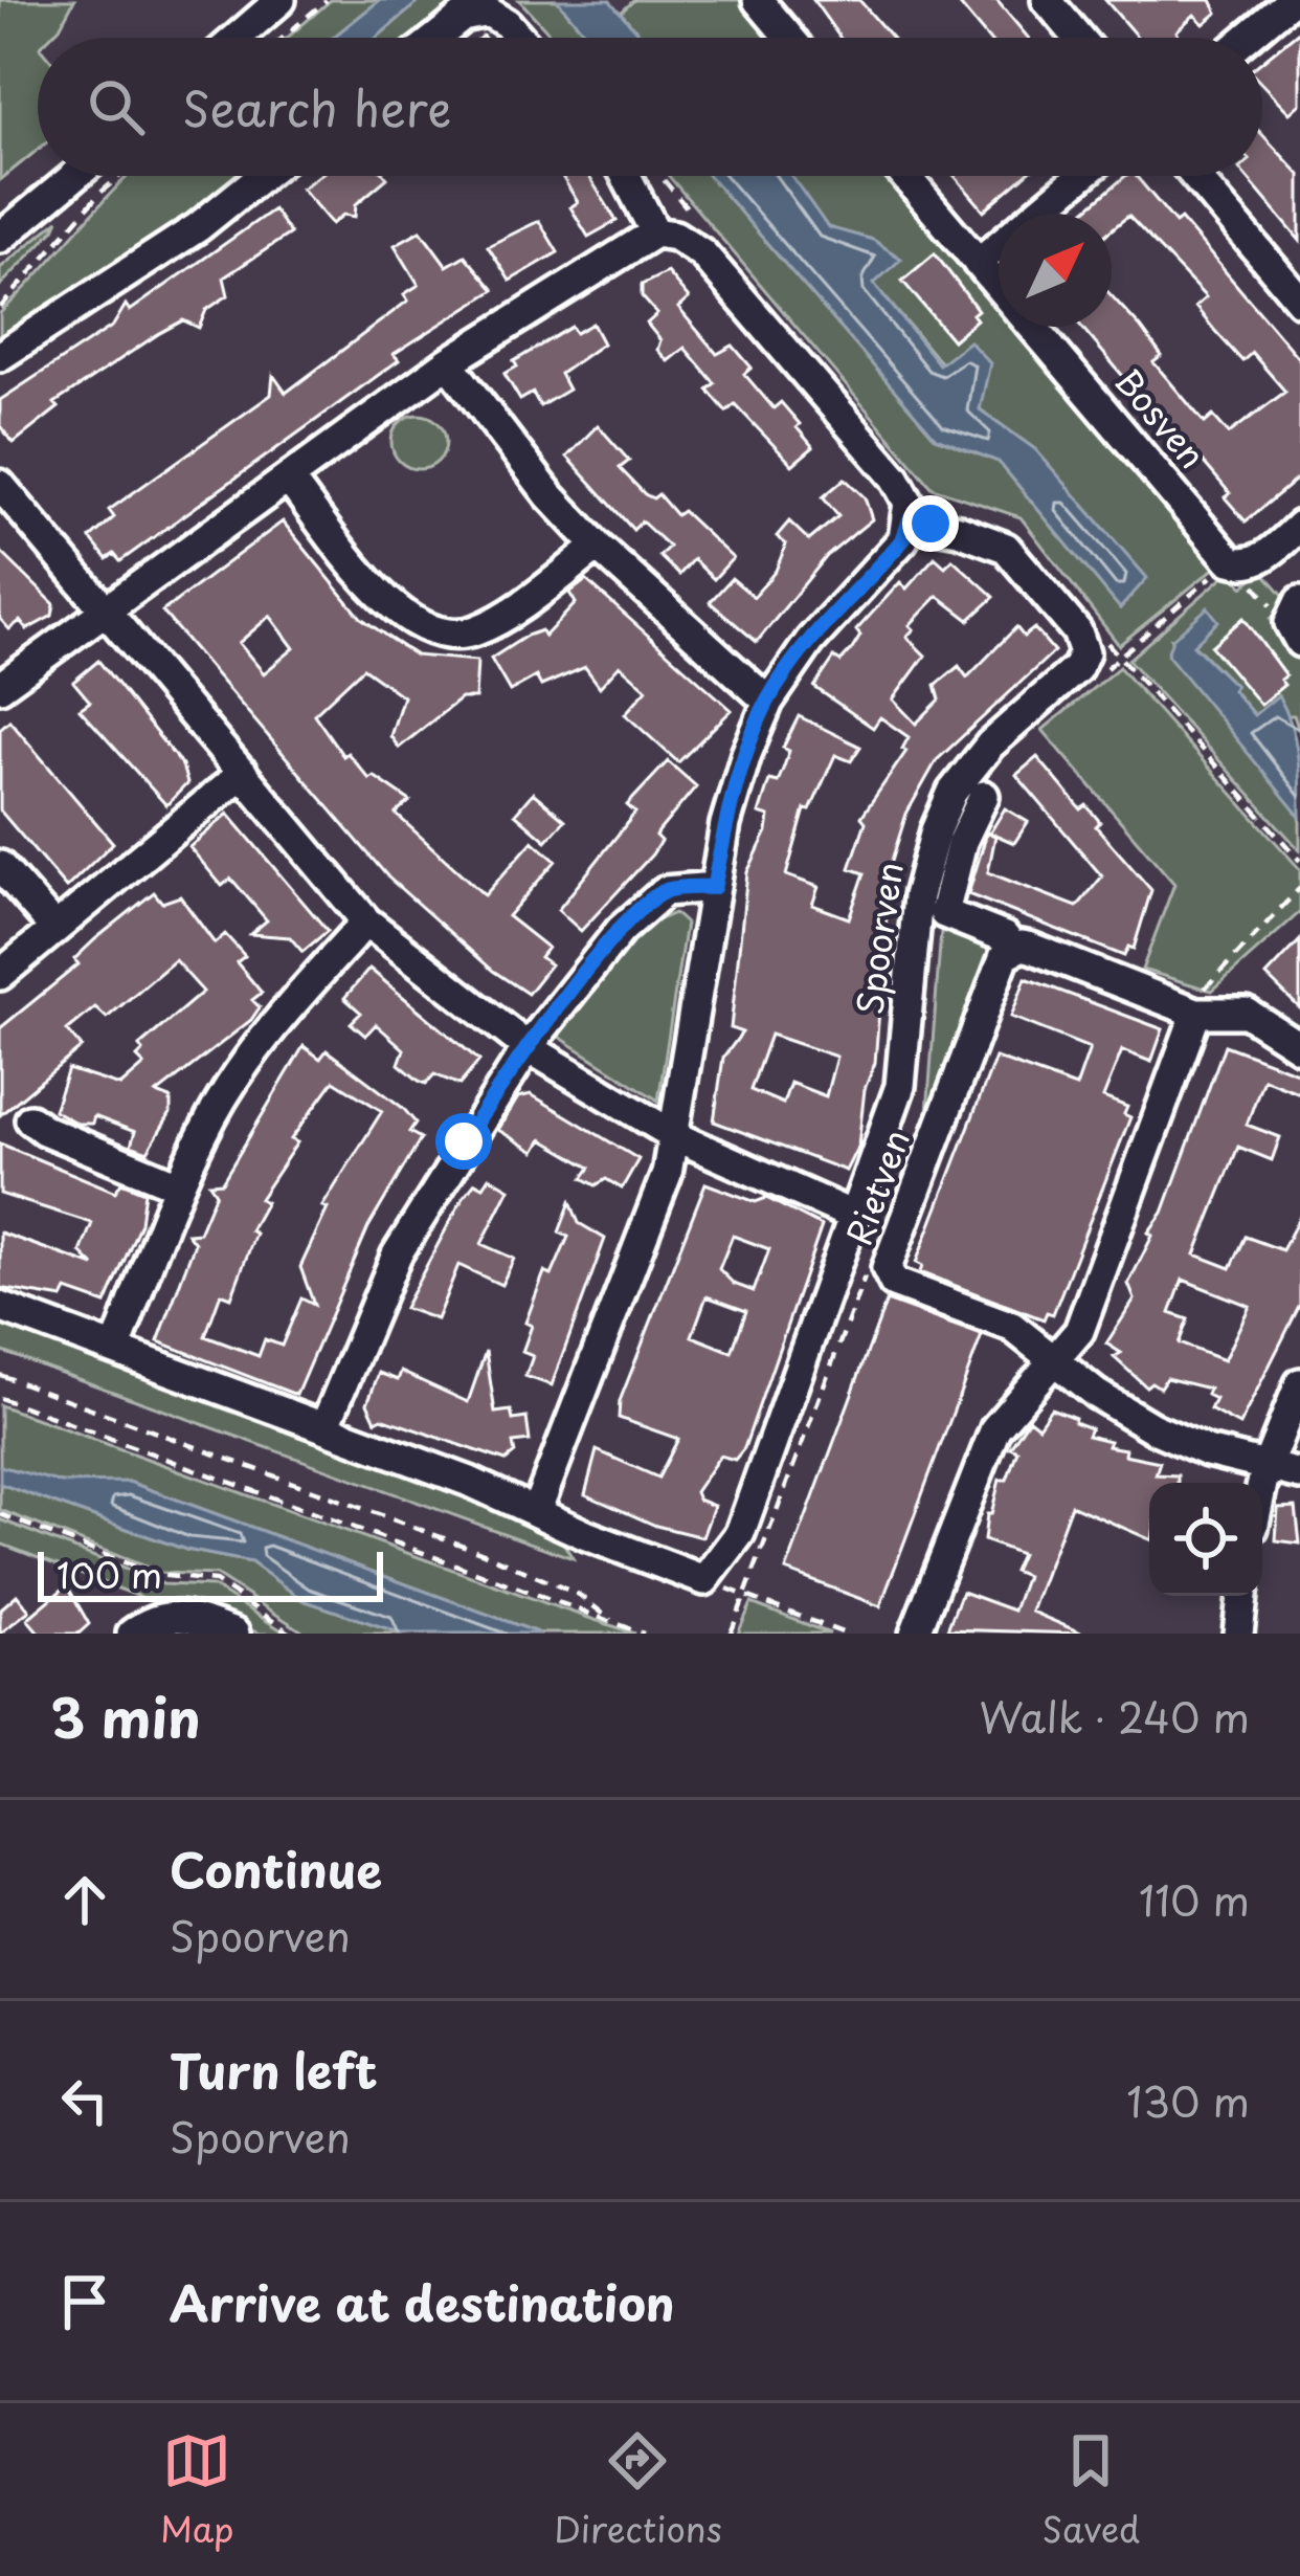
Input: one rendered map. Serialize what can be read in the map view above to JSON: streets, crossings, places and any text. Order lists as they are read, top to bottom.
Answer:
{
  "streets": {
    "street": ["Bosven", "Spoorven", "Rietven"]
  },
  "scale_bar": "100 m",
  "north": "top right",
  "page": {
    "search": "Search here",
    "scale": "100 m",
    "heading": ["3 min", "Walk · 240 m"],
    "list": [
      ["Continue", "Spoorven", "110 m"],
      ["Turn left", "Spoorven", "130 m"],
      "Arrive at destination"
    ],
    "nav": ["Map", "Directions", "Saved"]
  }
}
